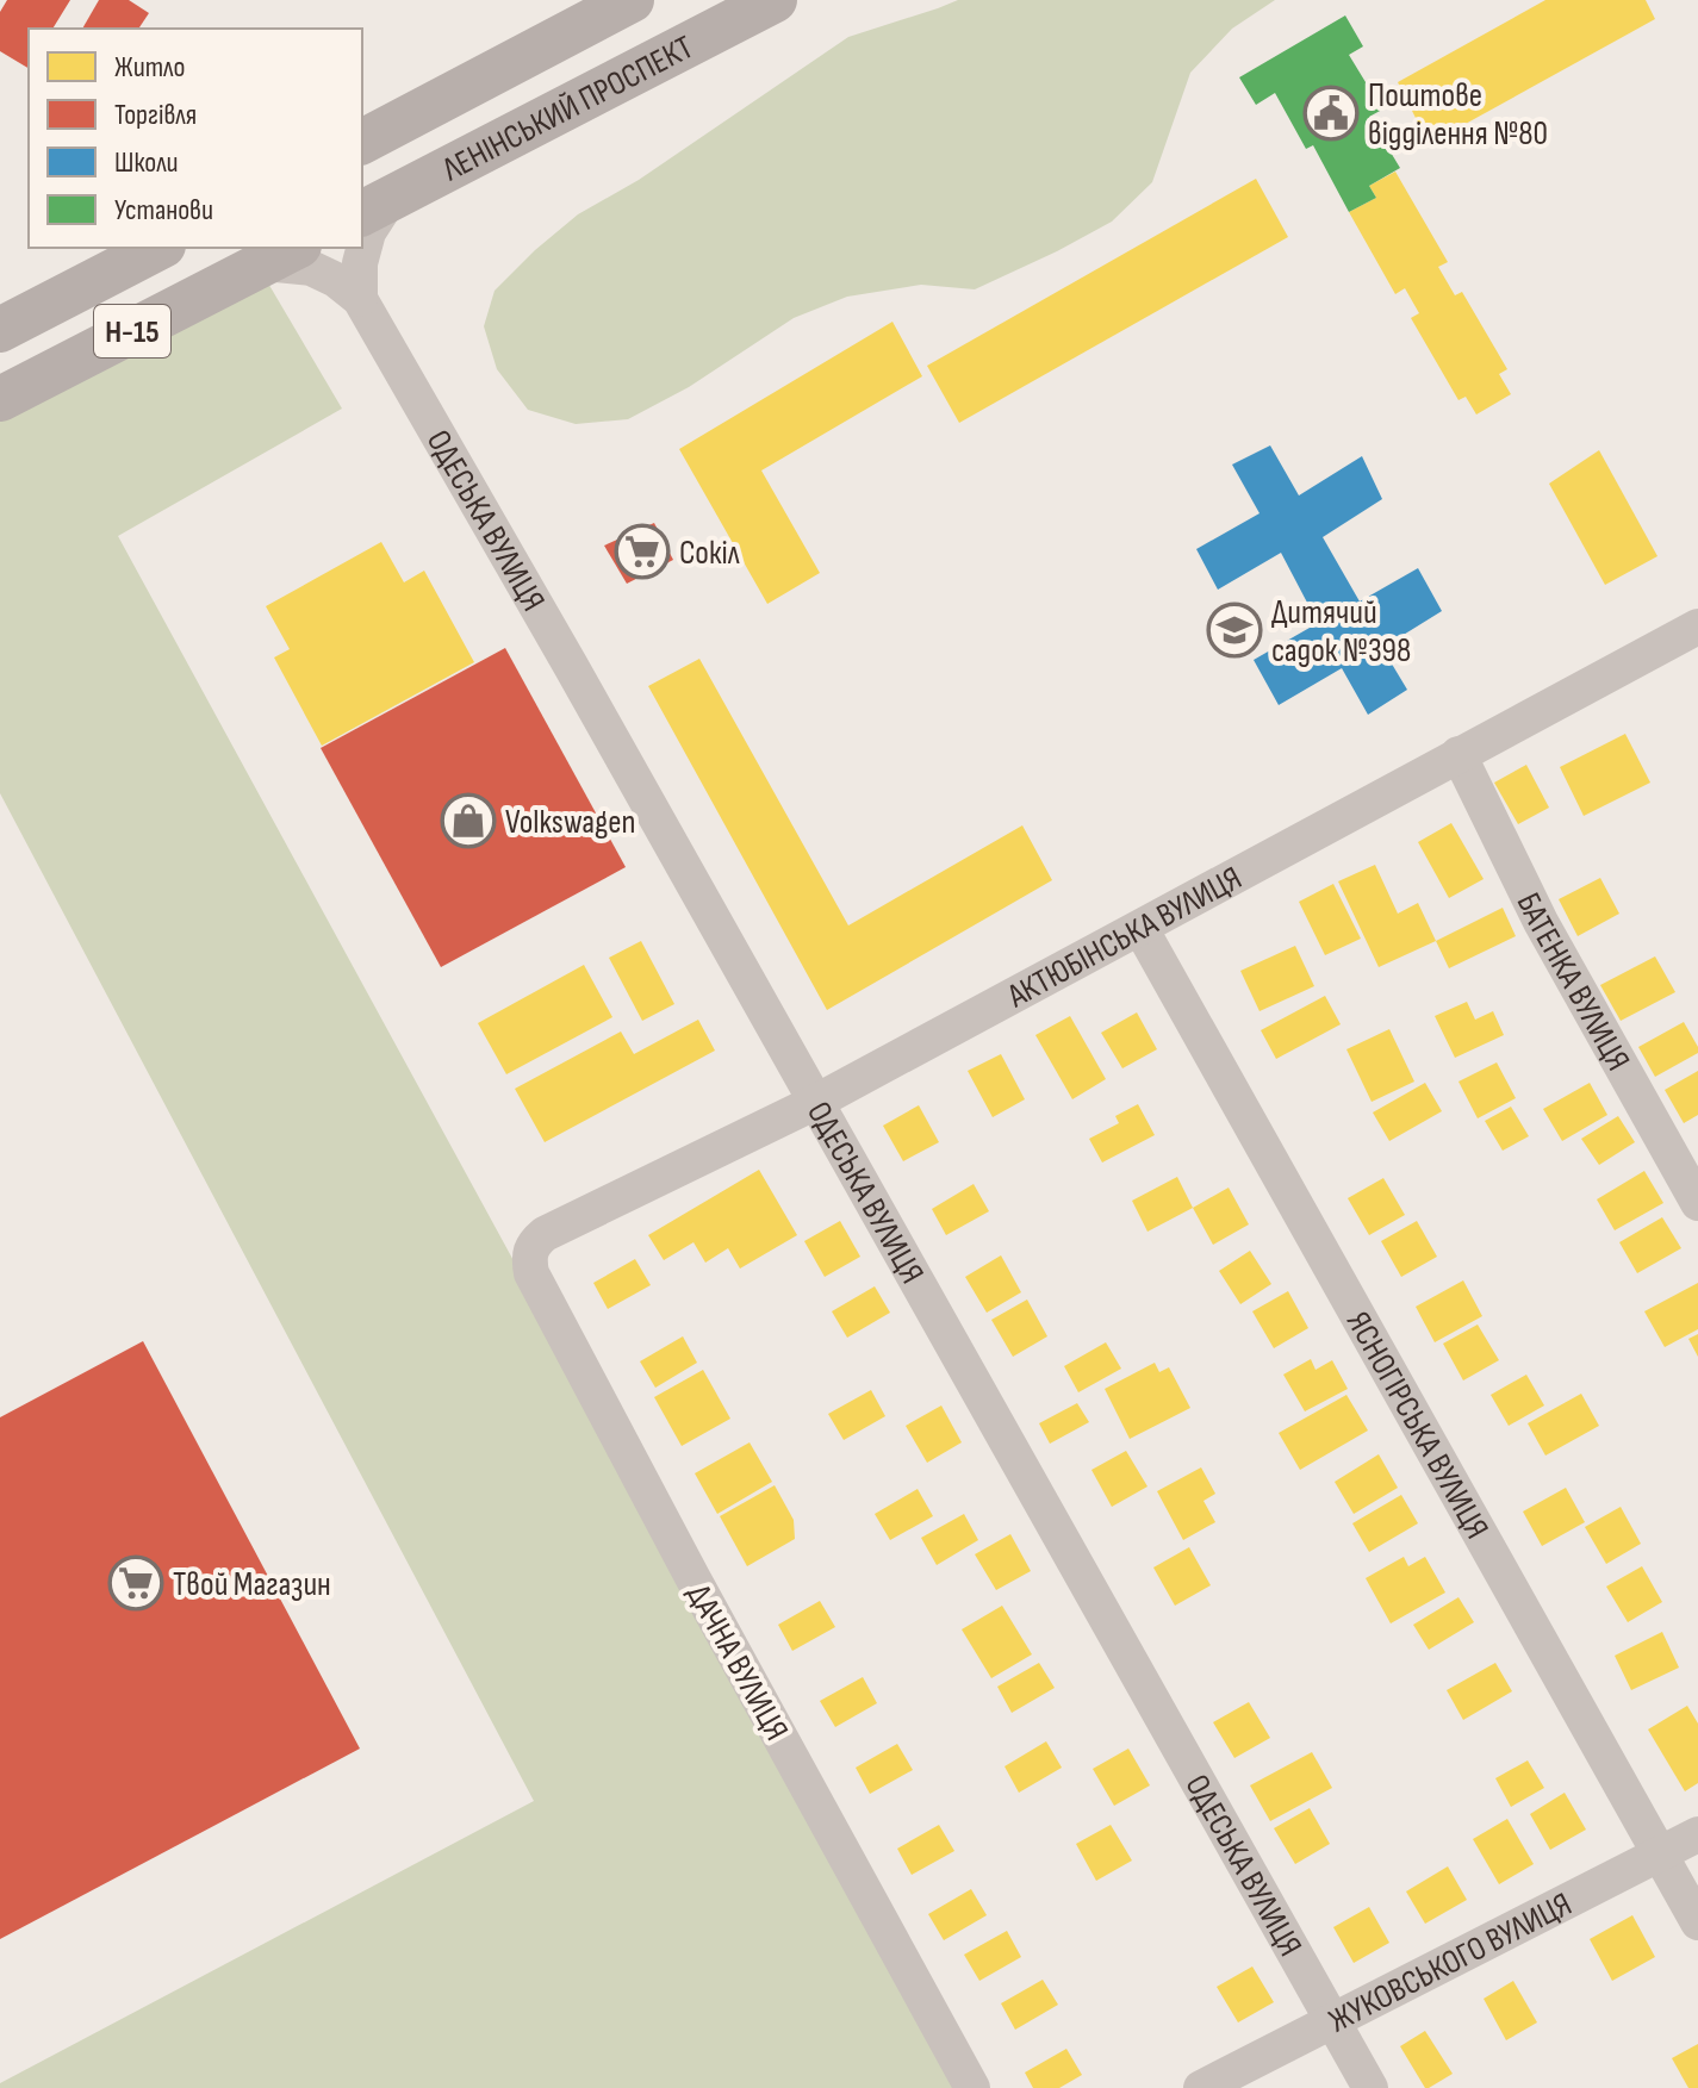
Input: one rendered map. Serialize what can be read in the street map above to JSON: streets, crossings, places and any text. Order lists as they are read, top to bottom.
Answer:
{
  "streets": {
    "main road": ["ЛЕНІНСЬКИЙ ПРОСПЕКТ", "Н-15"],
    "street": [
      "ОДЕСЬКА ВУЛИЦЯ",
      "АКТЮБІНСЬКА ВУЛИЦЯ",
      "БАТЕНКА ВУЛИЦЯ",
      "ЯСНОГІРСЬКА ВУЛИЦЯ",
      "ДАЧНА ВУЛИЦЯ",
      "ЖУКОВСЬКОГО ВУЛИЦЯ"
    ]
  },
  "crossings": [
    ["Н-15", "ОДЕСЬКА ВУЛИЦЯ"],
    ["ОДЕСЬКА ВУЛИЦЯ", "АКТЮБІНСЬКА ВУЛИЦЯ"],
    ["ОДЕСЬКА ВУЛИЦЯ", "ЖУКОВСЬКОГО ВУЛИЦЯ"],
    ["АКТЮБІНСЬКА ВУЛИЦЯ", "БАТЕНКА ВУЛИЦЯ"],
    ["АКТЮБІНСЬКА ВУЛИЦЯ", "ЯСНОГІРСЬКА ВУЛИЦЯ"],
    ["АКТЮБІНСЬКА ВУЛИЦЯ", "ДАЧНА ВУЛИЦЯ"],
    ["ЯСНОГІРСЬКА ВУЛИЦЯ", "ЖУКОВСЬКОГО ВУЛИЦЯ"]
  ],
  "places": {
    "public building": ["Поштове відділення №80"],
    "supermarket": ["Сокіл", "Твой Магазин"],
    "school or university": ["Дитячий садок №398"],
    "shop": ["Volkswagen"]
  },
  "legend": [
    "Житло",
    "Торгівля",
    "Школи",
    "Установи"
  ]
}
